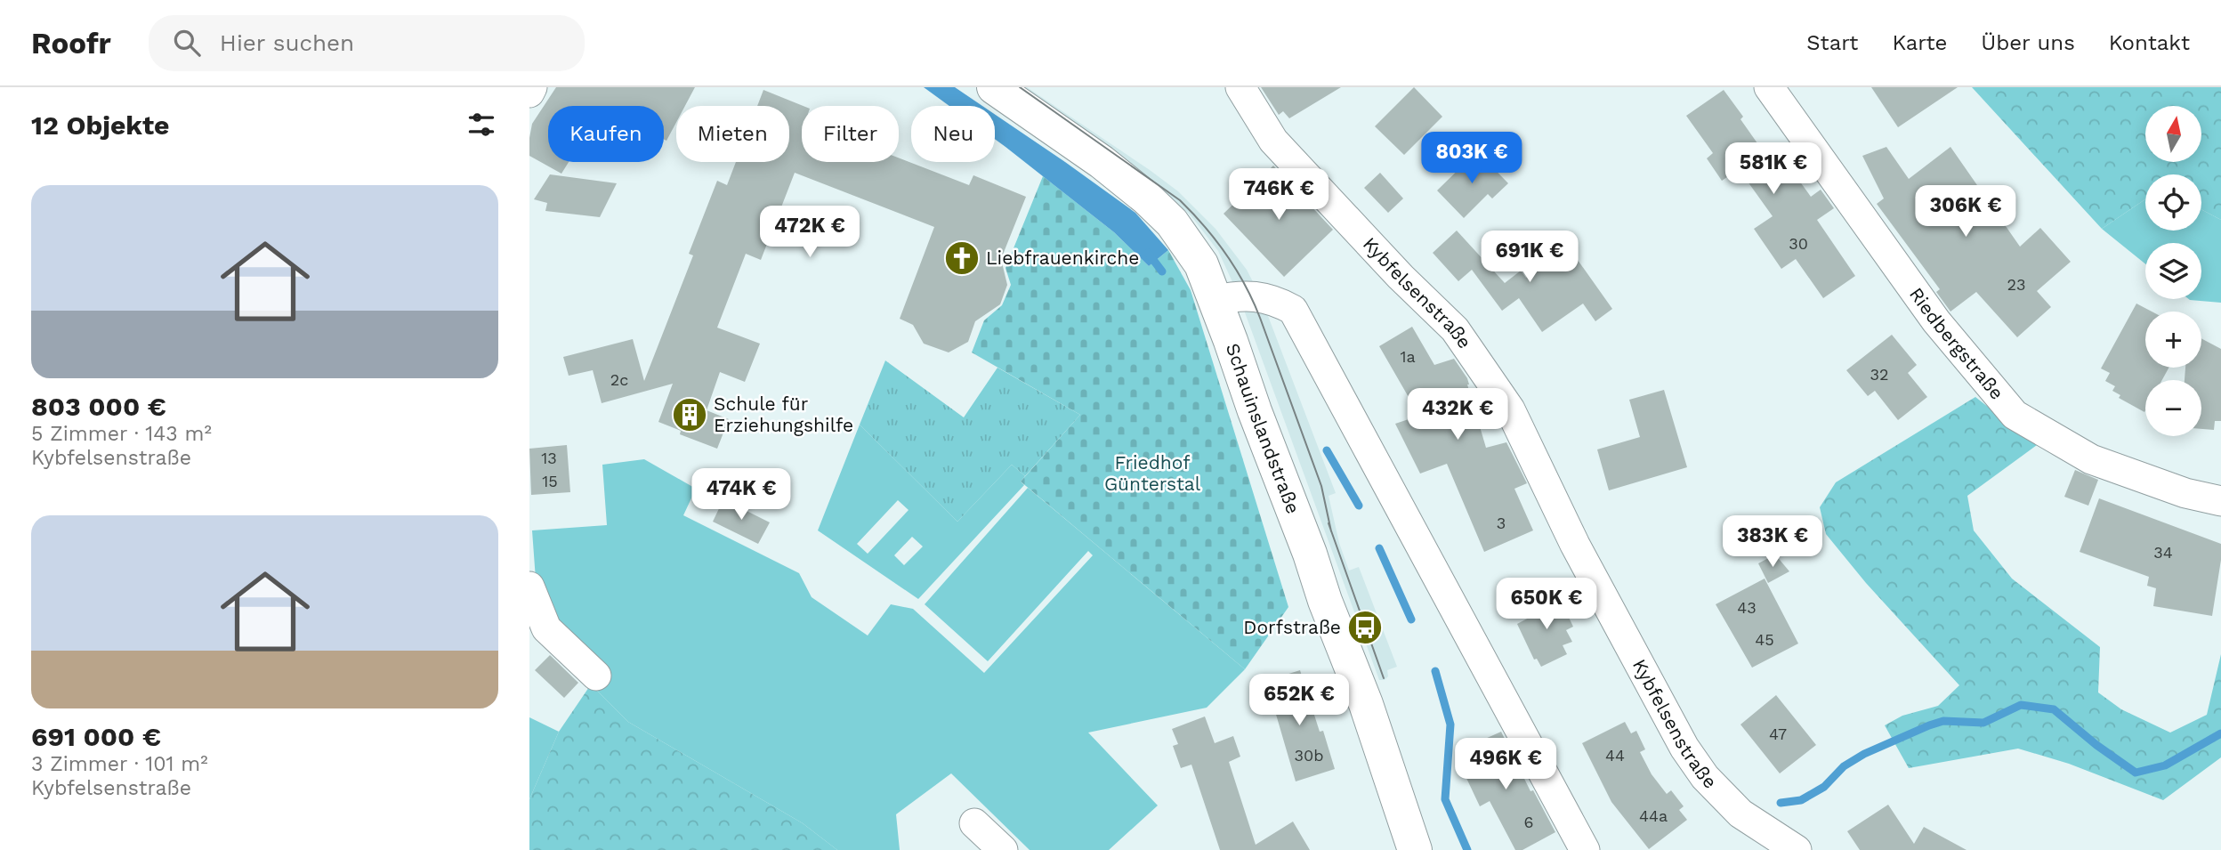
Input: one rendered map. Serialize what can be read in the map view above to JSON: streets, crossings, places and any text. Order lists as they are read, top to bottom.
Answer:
{
  "streets": {
    "main road": ["Schauinslandstraße"],
    "street": ["Kybfelsenstraße", "Riedbergstraße"]
  },
  "parks": ["Friedhof Günterstal"],
  "places": {
    "church": ["Liebfrauenkirche"],
    "building": ["Schule für Erziehungshilfe"],
    "bus stop": ["Dorfstraße"]
  },
  "house_numbers": [
    "30",
    "23",
    "1a",
    "32",
    "2c",
    "13",
    "15",
    "3",
    "34",
    "43",
    "45",
    "47",
    "30b",
    "44",
    "44a",
    "6"
  ],
  "north": "top",
  "page": {
    "header": "Roofr",
    "search": "Hier suchen",
    "nav": [
      "Start",
      "Karte",
      "Über uns",
      "Kontakt"
    ],
    "heading": "12 Objekte",
    "map_buttons": ["+", "−"],
    "chip": [
      "Kaufen",
      "Mieten",
      "Filter",
      "Neu"
    ],
    "price": [
      "803K €",
      "581K €",
      "746K €",
      "306K €",
      "472K €",
      "691K €",
      "432K €",
      "474K €",
      "383K €",
      "650K €",
      "652K €",
      "496K €"
    ],
    "list": [
      {
        "name": "803 000 €",
        "note": "5 Zimmer · 143 m² · Kybfelsenstraße"
      },
      {
        "name": "691 000 €",
        "note": "3 Zimmer · 101 m² · Kybfelsenstraße"
      }
    ]
  }
}
